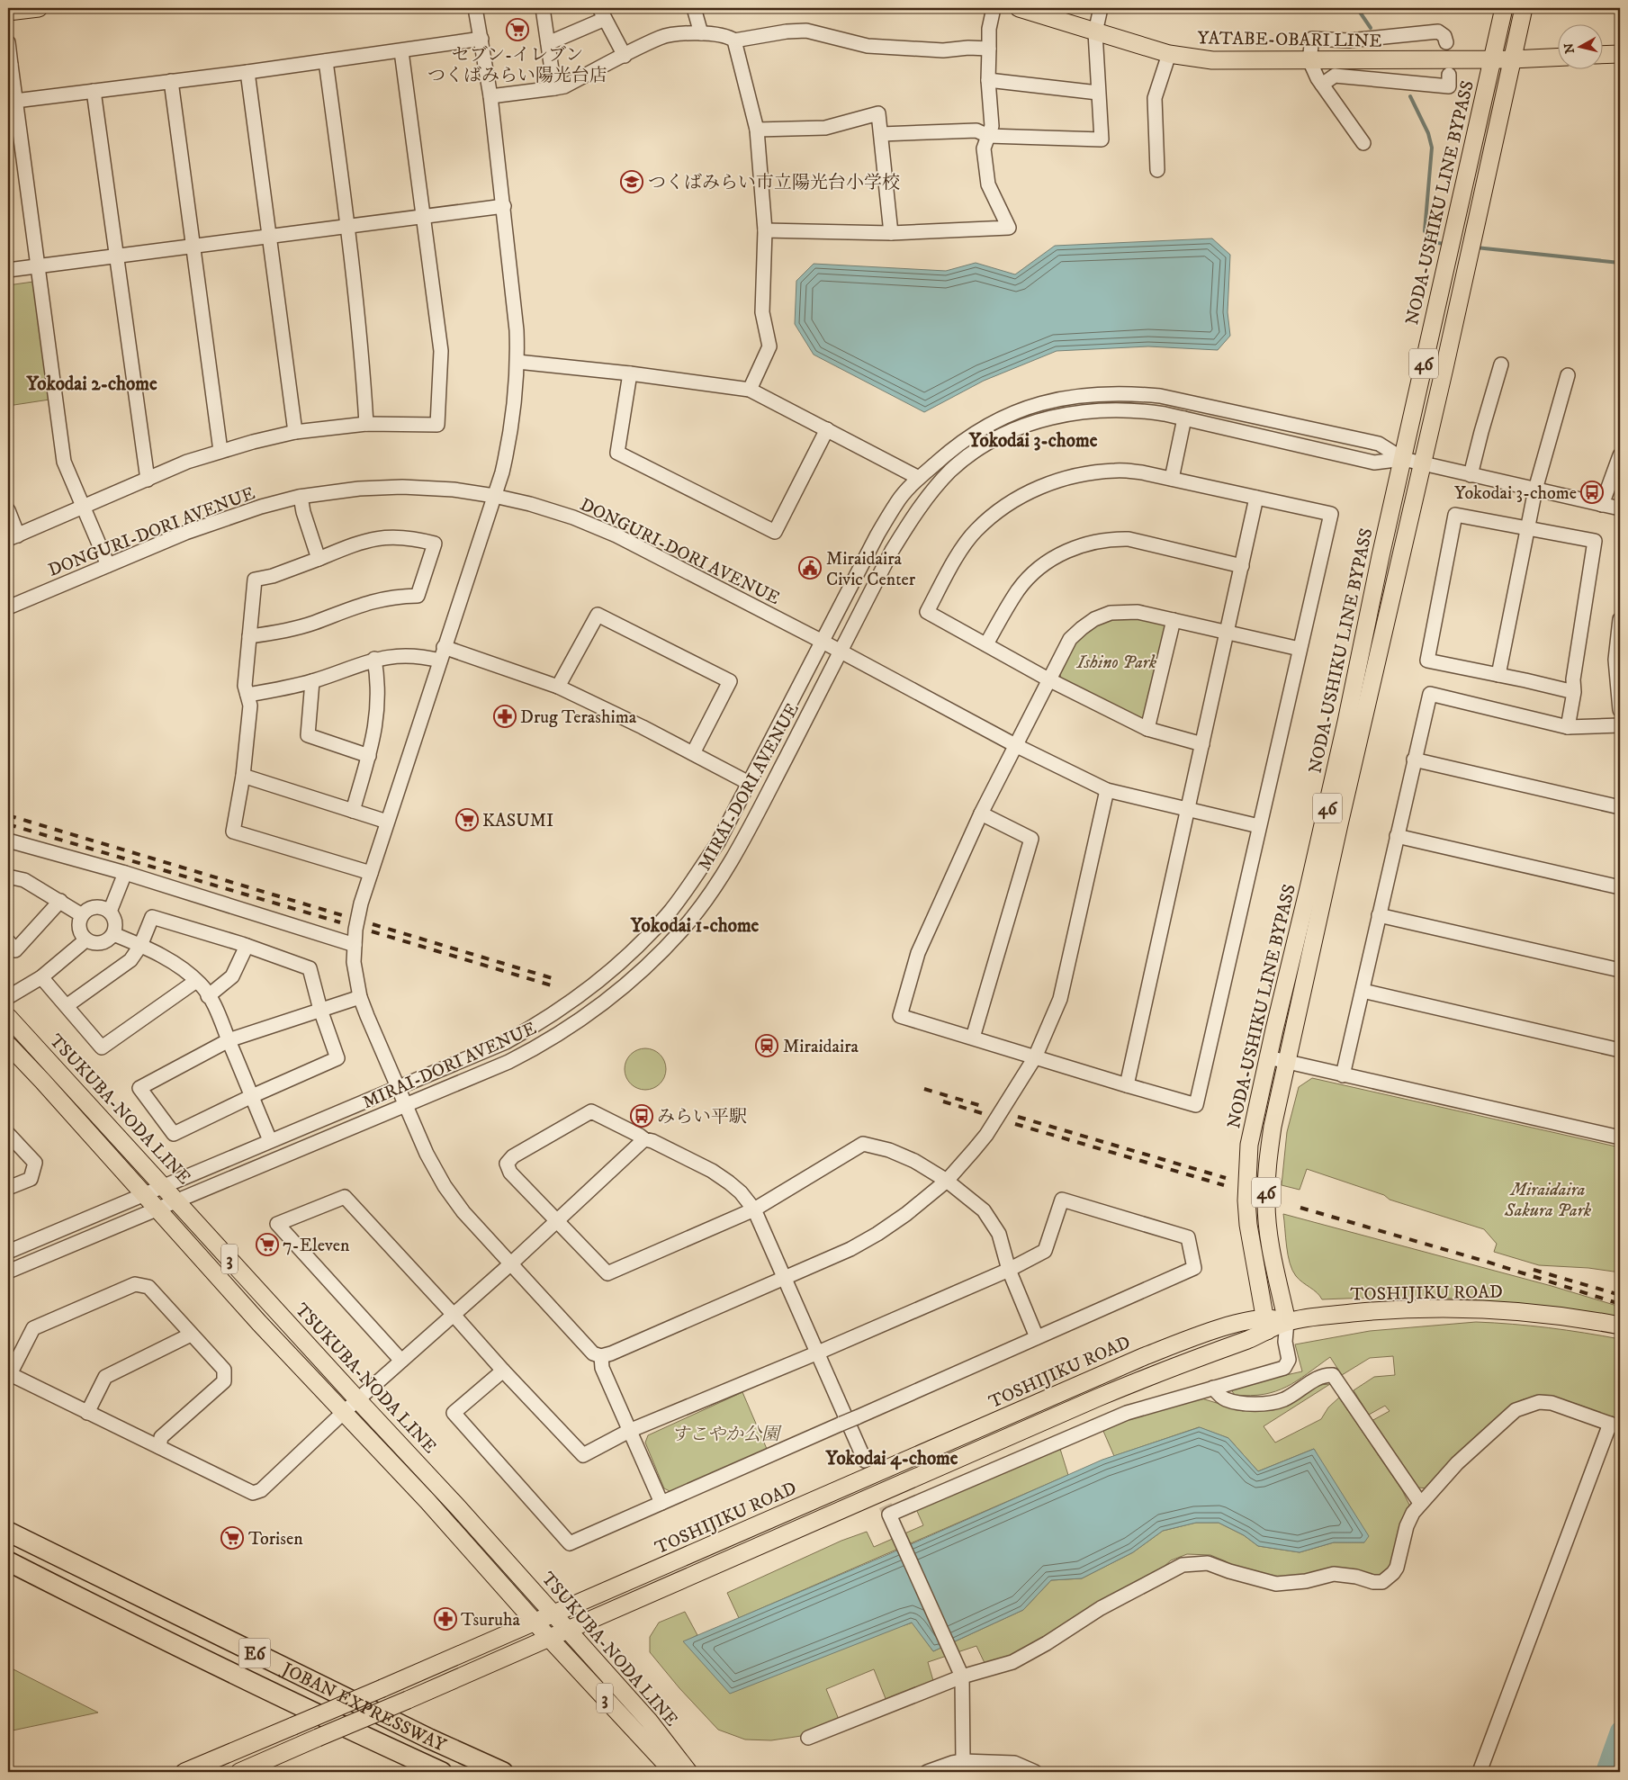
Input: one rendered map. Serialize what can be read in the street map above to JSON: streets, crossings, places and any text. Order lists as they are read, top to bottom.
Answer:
{
  "streets": {
    "highway": ["E6", "JOBAN EXPRESSWAY"],
    "main road": [
      "YATABE-OBARI LINE",
      "NODA-USHIKU LINE BYPASS",
      "46",
      "TSUKUBA-NODA LINE",
      "3",
      "TOSHIJIKU ROAD"
    ],
    "street": ["DONGURI-DORI AVENUE", "MIRAI-DORI AVENUE"]
  },
  "crossings": [
    ["YATABE-OBARI LINE", "NODA-USHIKU LINE BYPASS"],
    ["NODA-USHIKU LINE BYPASS", "MIRAI-DORI AVENUE"],
    ["NODA-USHIKU LINE BYPASS", "TOSHIJIKU ROAD"],
    ["DONGURI-DORI AVENUE", "MIRAI-DORI AVENUE"],
    ["MIRAI-DORI AVENUE", "TSUKUBA-NODA LINE"],
    ["TSUKUBA-NODA LINE", "TOSHIJIKU ROAD"]
  ],
  "districts": [
    "Yokodai 2-chome",
    "Yokodai 3-chome",
    "Yokodai 1-chome",
    "Yokodai 4-chome"
  ],
  "parks": ["Ishino Park", "Miraidaira Sakura Park", "すこやか公園"],
  "places": {
    "supermarket": [
      "セブン-イレブン つくばみらい陽光台店",
      "KASUMI",
      "7-Eleven",
      "Torisen"
    ],
    "school or university": ["つくばみらい市立陽光台小学校"],
    "bus stop": ["Yokodai 3-chome", "みらい平駅"],
    "public building": ["Miraidaira Civic Center"],
    "pharmacy": ["Drug Terashima", "Tsuruha"],
    "station": ["Miraidaira"]
  },
  "north": "left"
}
